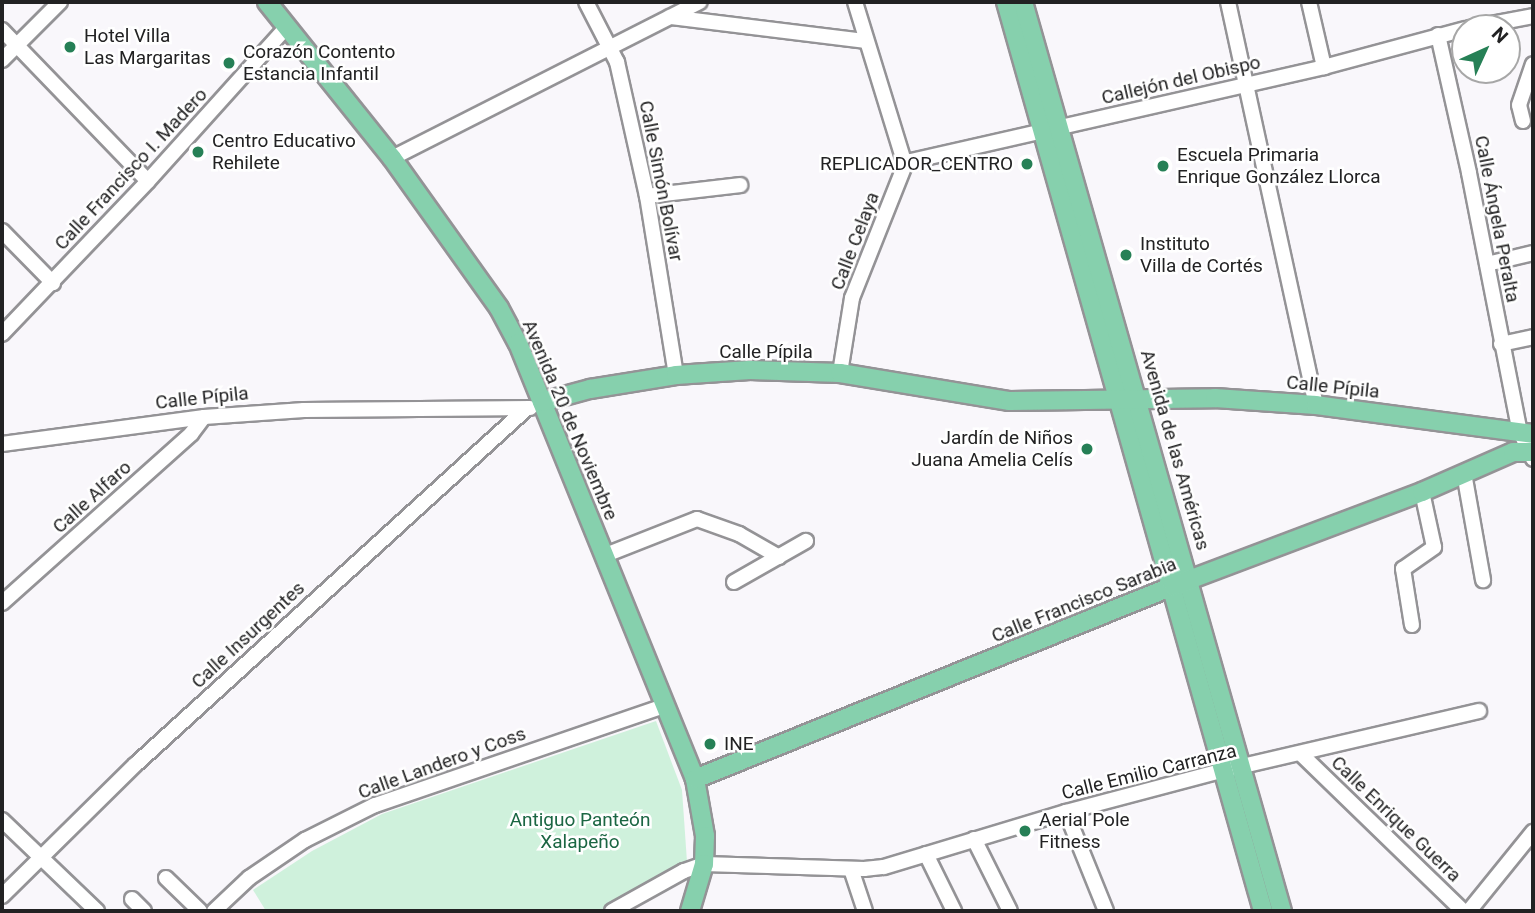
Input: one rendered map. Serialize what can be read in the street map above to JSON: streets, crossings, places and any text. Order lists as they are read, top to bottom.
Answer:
{
  "streets": {
    "main road": [
      "Calle Pípila",
      "Avenida 20 de Noviembre",
      "Avenida de las Américas",
      "Calle Francisco Sarabia"
    ],
    "street": [
      "Callejón del Obispo",
      "Calle Francisco I. Madero",
      "Calle Simón Bolívar",
      "Calle Ángela Peralta",
      "Calle Celaya",
      "Calle Alfaro",
      "Calle Insurgentes",
      "Calle Landero y Coss",
      "Calle Emilio Carranza",
      "Calle Enrique Guerra"
    ]
  },
  "crossings": [
    ["Callejón del Obispo", "Calle Ángela Peralta"],
    ["Callejón del Obispo", "Calle Celaya"],
    ["Callejón del Obispo", "Avenida de las Américas"],
    ["Calle Francisco I. Madero", "Avenida 20 de Noviembre"],
    ["Calle Simón Bolívar", "Calle Pípila"],
    ["Calle Ángela Peralta", "Calle Pípila"],
    ["Calle Ángela Peralta", "Calle Francisco Sarabia"],
    ["Calle Celaya", "Calle Pípila"],
    ["Calle Pípila", "Avenida 20 de Noviembre"],
    ["Calle Pípila", "Avenida de las Américas"],
    ["Calle Pípila", "Calle Alfaro"],
    ["Calle Pípila", "Calle Francisco Sarabia"],
    ["Calle Pípila", "Calle Insurgentes"],
    ["Avenida 20 de Noviembre", "Calle Francisco Sarabia"],
    ["Avenida 20 de Noviembre", "Calle Insurgentes"],
    ["Avenida 20 de Noviembre", "Calle Landero y Coss"],
    ["Avenida 20 de Noviembre", "Calle Emilio Carranza"],
    ["Avenida de las Américas", "Calle Francisco Sarabia"],
    ["Avenida de las Américas", "Calle Emilio Carranza"],
    ["Calle Emilio Carranza", "Calle Enrique Guerra"]
  ],
  "parks": ["Antiguo Panteón Xalapeño"],
  "places": [
    "Hotel Villa Las Margaritas",
    "Corazón Contento Estancia Infantil",
    "Centro Educativo Rehilete",
    "REPLICADOR_CENTRO",
    "Escuela Primaria Enrique González Llorca",
    "Instituto Villa de Cortés",
    "Jardín de Niños Juana Amelia Celís",
    "INE",
    "Aerial Pole Fitness"
  ],
  "north": "top right"
}
